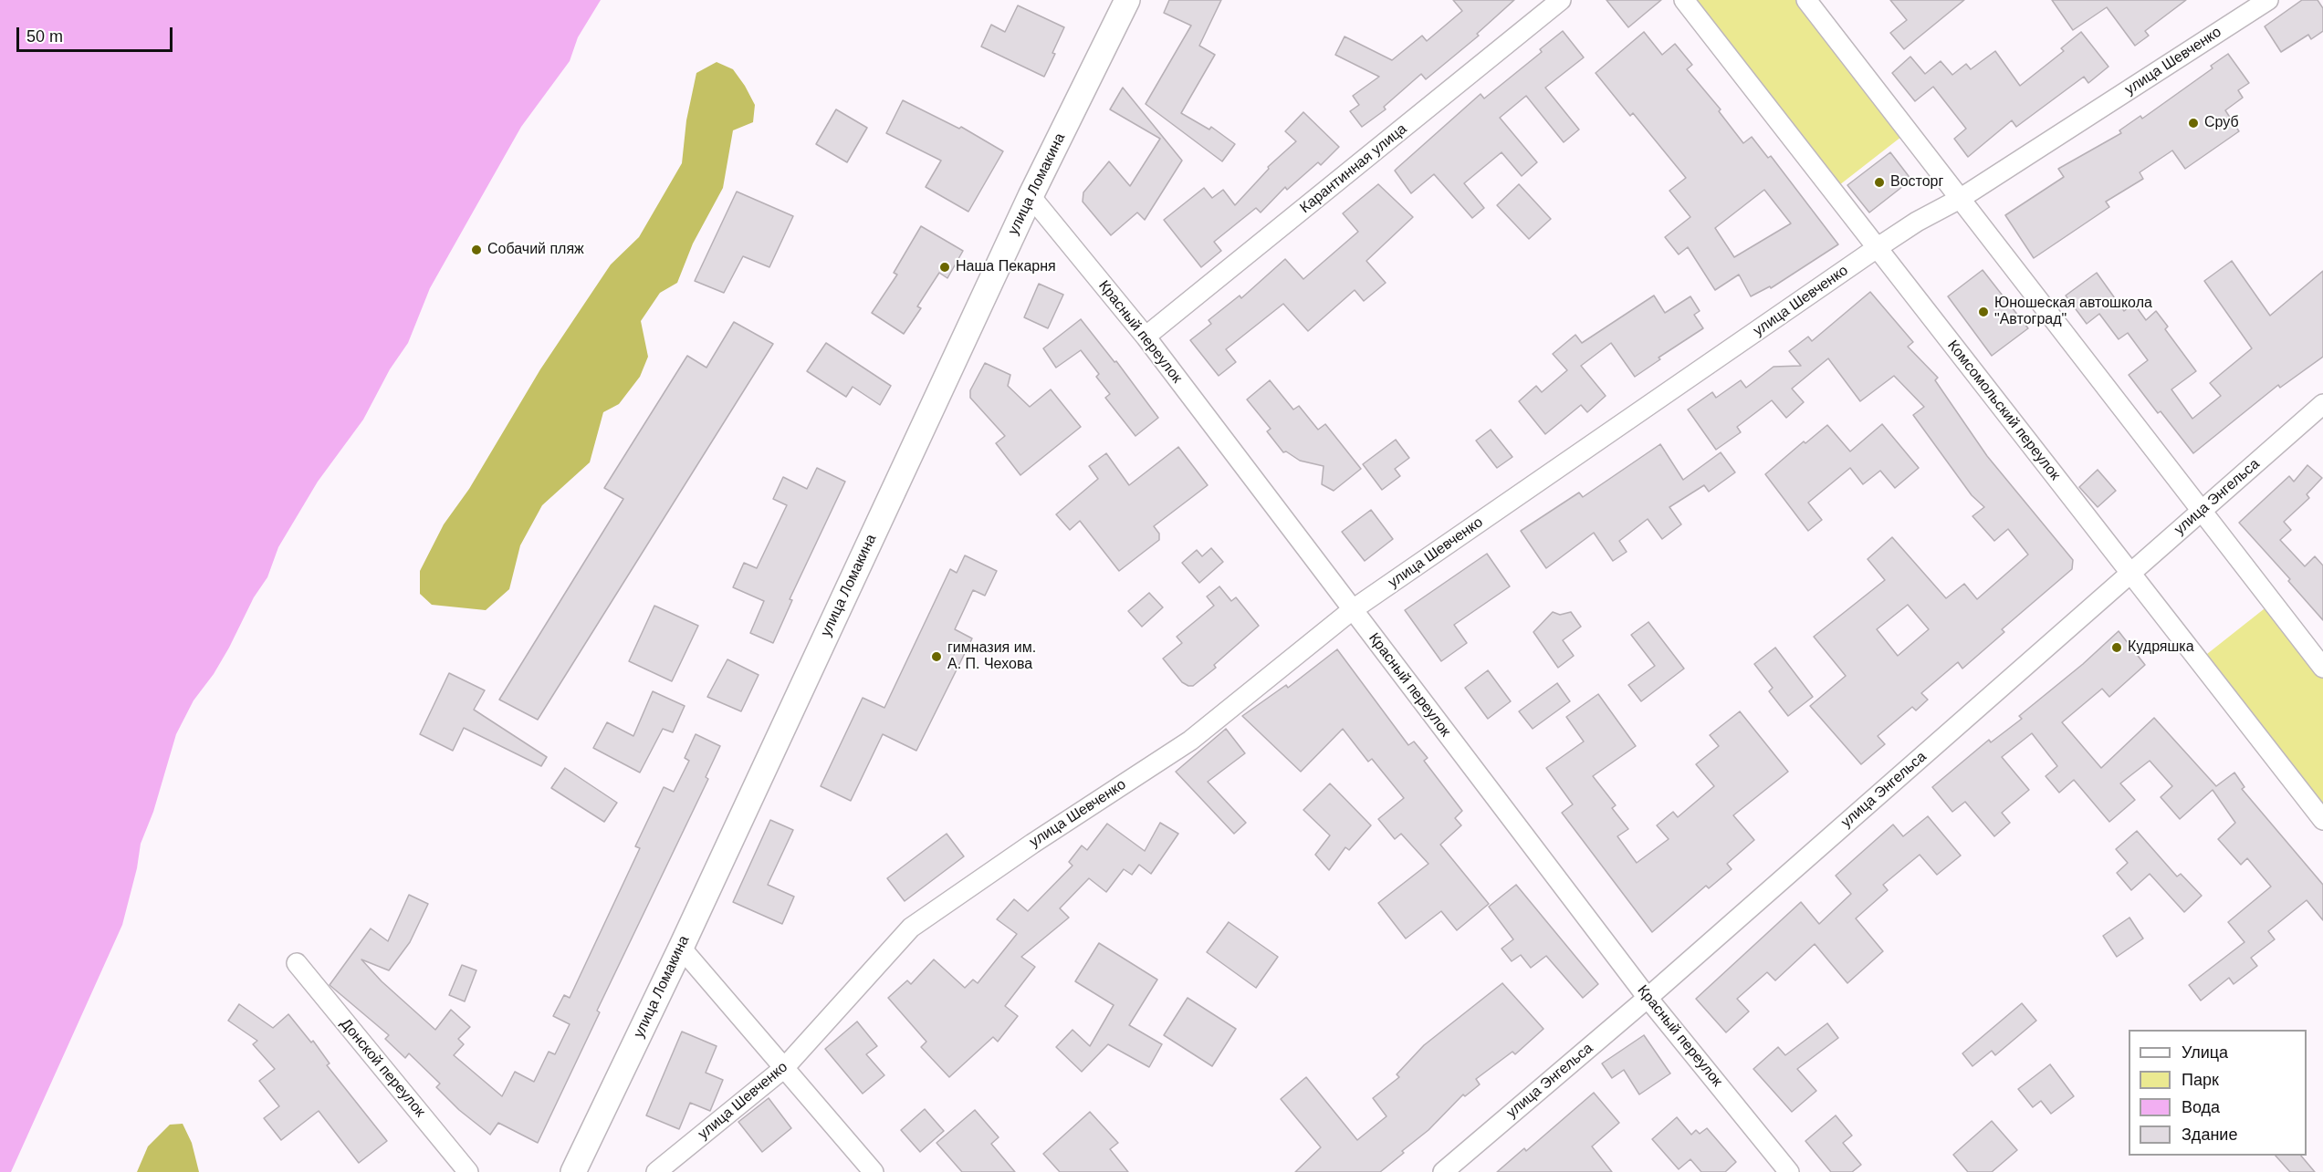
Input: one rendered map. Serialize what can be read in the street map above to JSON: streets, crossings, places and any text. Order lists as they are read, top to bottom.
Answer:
{
  "streets": {
    "street": [
      "улица Шевченко",
      "Карантинная улица",
      "улица Ломакина",
      "Красный переулок",
      "Комсомольский переулок",
      "улица Энгельса",
      "Донской переулок"
    ]
  },
  "crossings": [
    ["улица Шевченко", "Красный переулок"],
    ["улица Шевченко", "Комсомольский переулок"],
    ["Карантинная улица", "Красный переулок"],
    ["улица Ломакина", "Красный переулок"],
    ["Красный переулок", "улица Энгельса"],
    ["Комсомольский переулок", "улица Энгельса"]
  ],
  "places": [
    "Сруб",
    "Восторг",
    "Собачий пляж",
    "Наша Пекарня",
    "Юношеская автошкола \"Автоград\"",
    "Кудряшка",
    "гимназия им. А. П. Чехова"
  ],
  "legend": [
    "Улица",
    "Парк",
    "Вода",
    "Здание"
  ],
  "scale_bar": "50 m"
}
